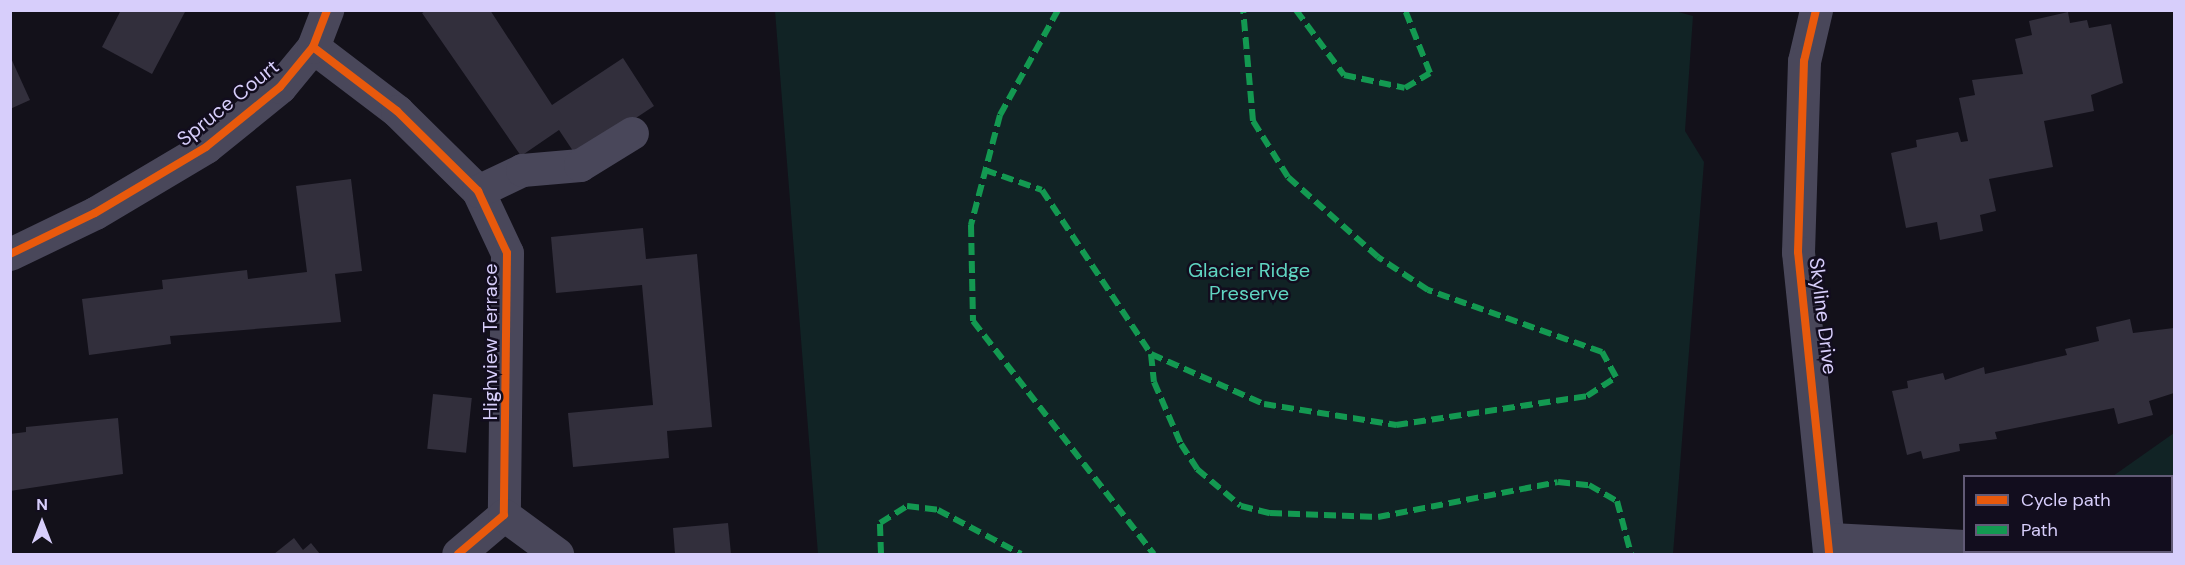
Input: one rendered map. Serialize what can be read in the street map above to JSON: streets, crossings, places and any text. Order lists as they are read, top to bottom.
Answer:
{
  "streets": {
    "street": ["Spruce Court", "Skyline Drive", "Highview Terrace"]
  },
  "crossings": [
    ["Spruce Court", "Highview Terrace"]
  ],
  "parks": ["Glacier Ridge Preserve"],
  "legend": ["Cycle path", "Path"],
  "north": "top"
}
